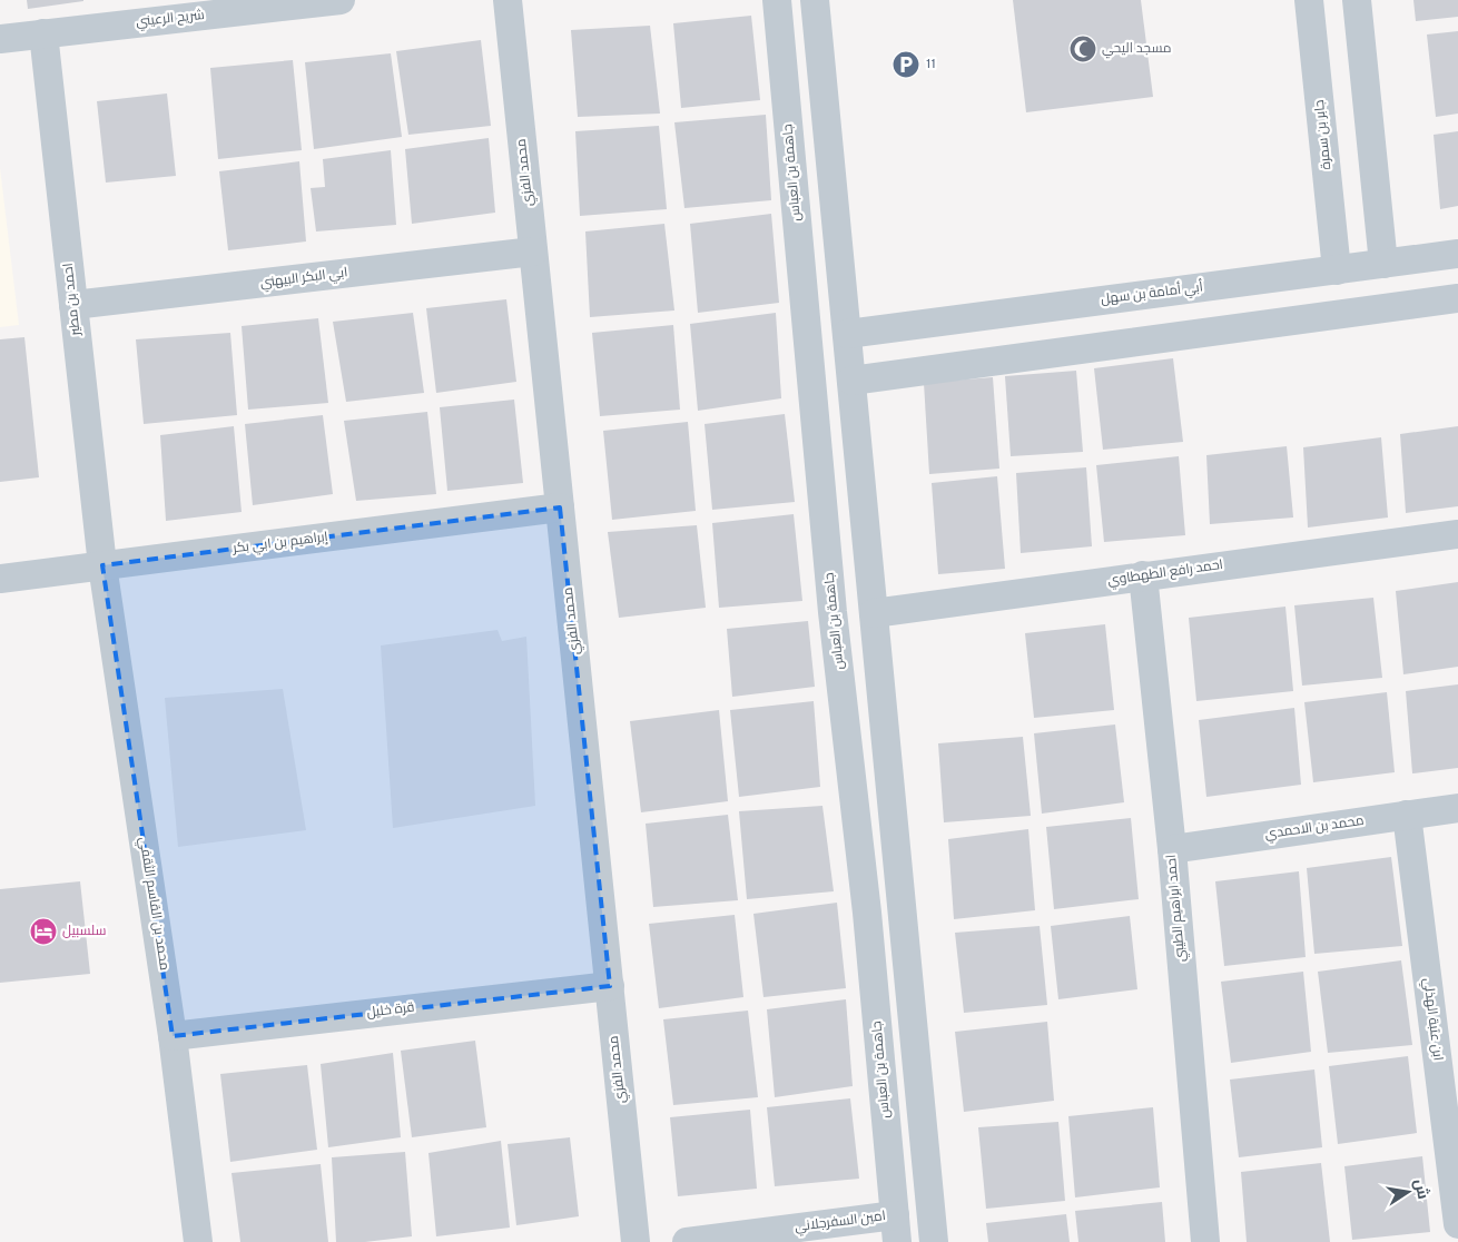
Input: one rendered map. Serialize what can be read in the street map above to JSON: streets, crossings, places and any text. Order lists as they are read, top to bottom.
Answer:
{
  "streets": {
    "street": [
      "شريح الرعيني",
      "جابر بن سمرة",
      "محمد الفزي",
      "جاهمة بن العباس",
      "ابي البكر البيهني",
      "أبي أمامة بن سهل",
      "احمد بن مطير",
      "إبراهيم بن ابي بكر",
      "احمد رافع الطهطاوي",
      "محمد بن الاحمدي",
      "محمد بن القاسم الثقفي",
      "احمد ابراهيم الطيبي",
      "قرة خليل",
      "ابن عتبة الهذلي",
      "امين السفرجلاني"
    ]
  },
  "crossings": [
    ["شريح الرعيني", "احمد بن مطير"],
    ["جابر بن سمرة", "أبي أمامة بن سهل"],
    ["محمد الفزي", "ابي البكر البيهني"],
    ["محمد الفزي", "إبراهيم بن ابي بكر"],
    ["محمد الفزي", "قرة خليل"],
    ["جاهمة بن العباس", "امين السفرجلاني"],
    ["ابي البكر البيهني", "احمد بن مطير"],
    ["احمد بن مطير", "إبراهيم بن ابي بكر"],
    ["احمد بن مطير", "محمد بن القاسم الثقفي"],
    ["إبراهيم بن ابي بكر", "محمد بن القاسم الثقفي"],
    ["احمد رافع الطهطاوي", "احمد ابراهيم الطيبي"],
    ["محمد بن الاحمدي", "احمد ابراهيم الطيبي"],
    ["محمد بن الاحمدي", "ابن عتبة الهذلي"],
    ["محمد بن القاسم الثقفي", "قرة خليل"]
  ],
  "places": {
    "mosque": ["مسجد اليحي"],
    "parking": ["11"],
    "hotel": ["سلسبيل"]
  },
  "north": "right"
}
